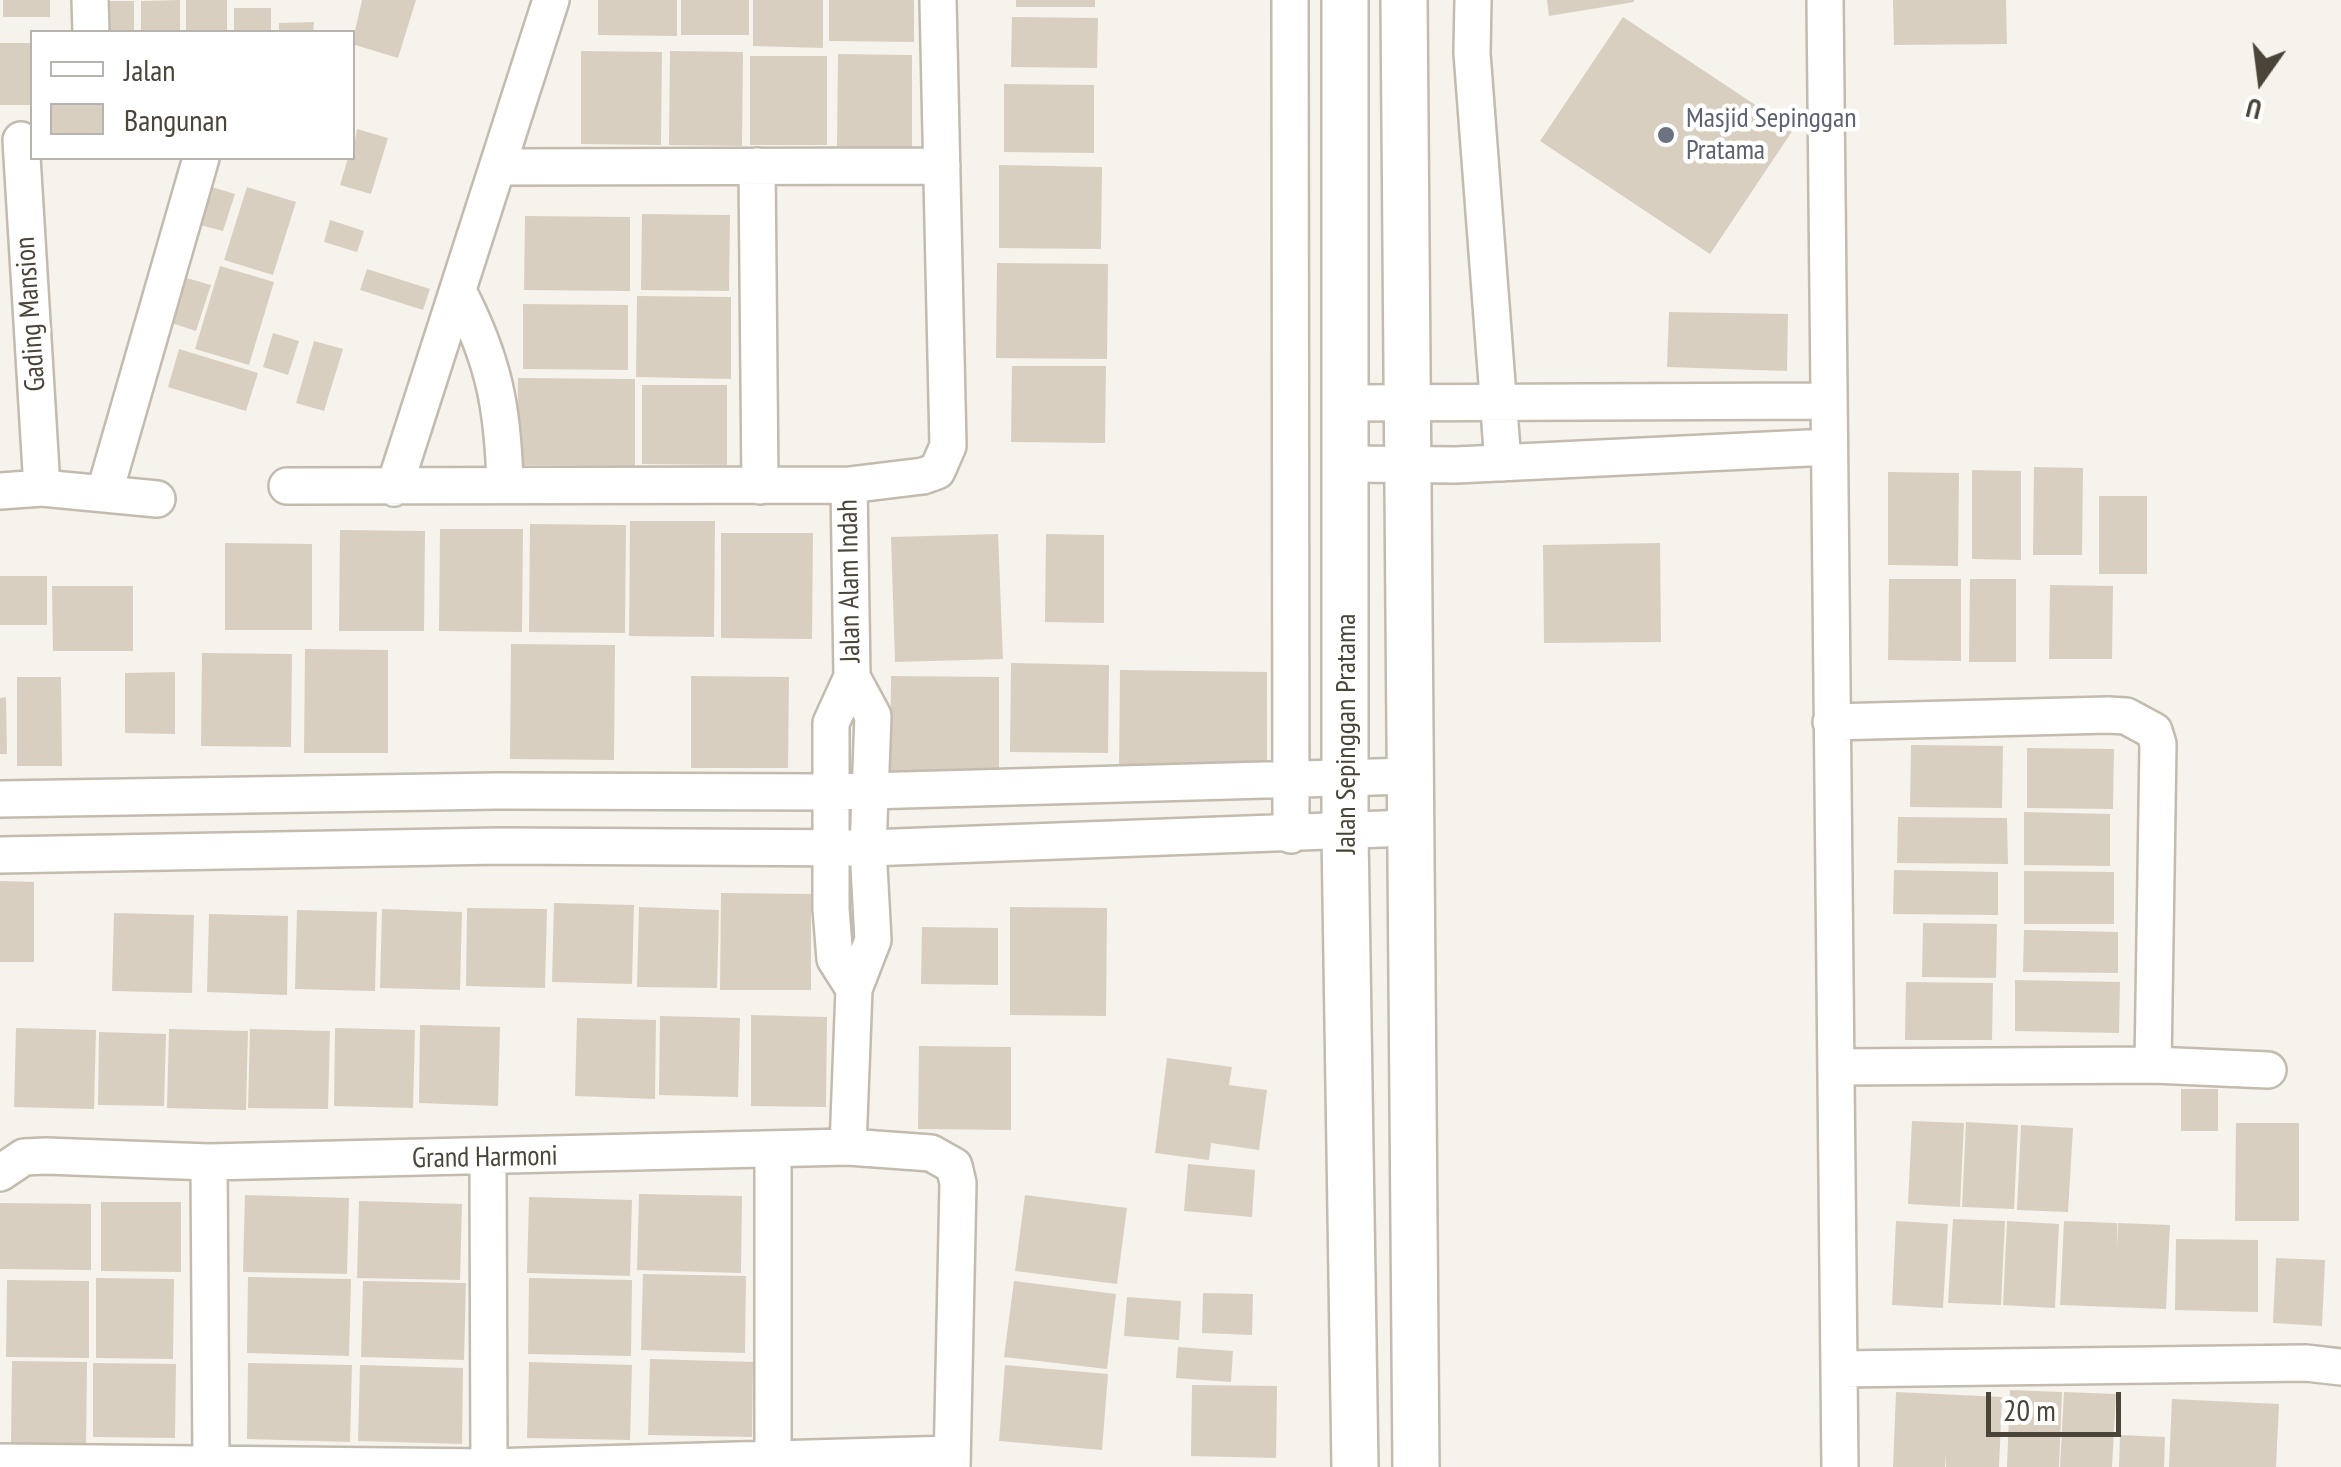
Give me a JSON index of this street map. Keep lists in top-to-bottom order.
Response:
{
  "streets": {
    "street": [
      "Gading Mansion",
      "Jalan Alam Indah",
      "Jalan Sepinggan Pratama",
      "Grand Harmoni"
    ]
  },
  "places": ["Masjid Sepinggan Pratama"],
  "legend": ["Jalan", "Bangunan"],
  "scale_bar": "20 m",
  "north": "bottom"
}
